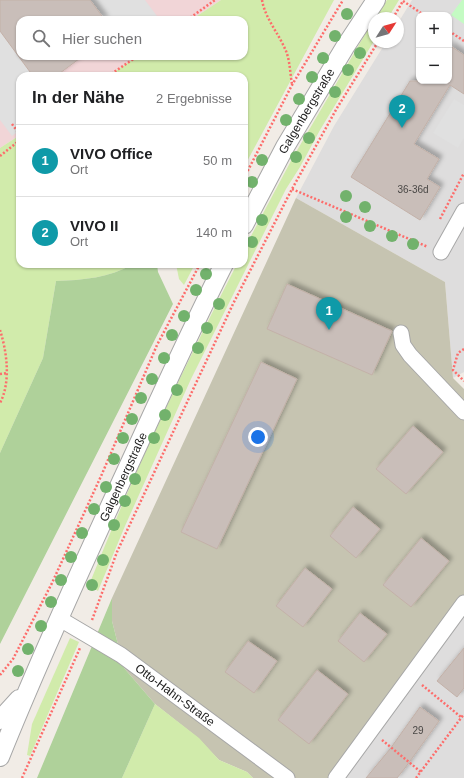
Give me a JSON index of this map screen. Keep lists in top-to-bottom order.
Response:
{
  "streets": {
    "street": ["Galgenbergstraße", "Otto-Hahn-Straße"]
  },
  "crossings": [
    ["Galgenbergstraße", "Otto-Hahn-Straße"]
  ],
  "house_numbers": ["36-36d", "29"],
  "north": "top right",
  "page": {
    "map_buttons": ["+", "−"],
    "search": "Hier suchen",
    "heading": ["In der Nähe", "2 Ergebnisse"],
    "pins": ["2", "1"],
    "list": [
      {
        "mark": "1",
        "name": "VIVO Office",
        "note": "Ort",
        "value": "50 m"
      },
      {
        "mark": "2",
        "name": "VIVO II",
        "note": "Ort",
        "value": "140 m"
      }
    ]
  }
}
